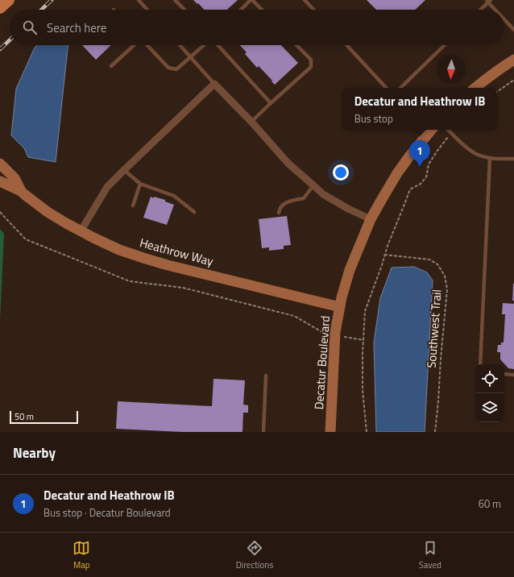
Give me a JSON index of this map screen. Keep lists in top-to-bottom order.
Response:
{
  "streets": {
    "street": ["Heathrow Way", "Decatur Boulevard"],
    "path": ["Southwest Trail"]
  },
  "crossings": [
    ["Heathrow Way", "Decatur Boulevard"]
  ],
  "scale_bar": "50 m",
  "north": "bottom",
  "page": {
    "search": "Search here",
    "popup": ["Decatur and Heathrow IB", "Bus stop"],
    "pins": "1",
    "scale": "50 m",
    "heading": "Nearby",
    "list": [
      {
        "mark": "1",
        "name": "Decatur and Heathrow IB",
        "note": "Bus stop · Decatur Boulevard",
        "value": "60 m"
      }
    ],
    "nav": ["Map", "Directions", "Saved"]
  }
}
